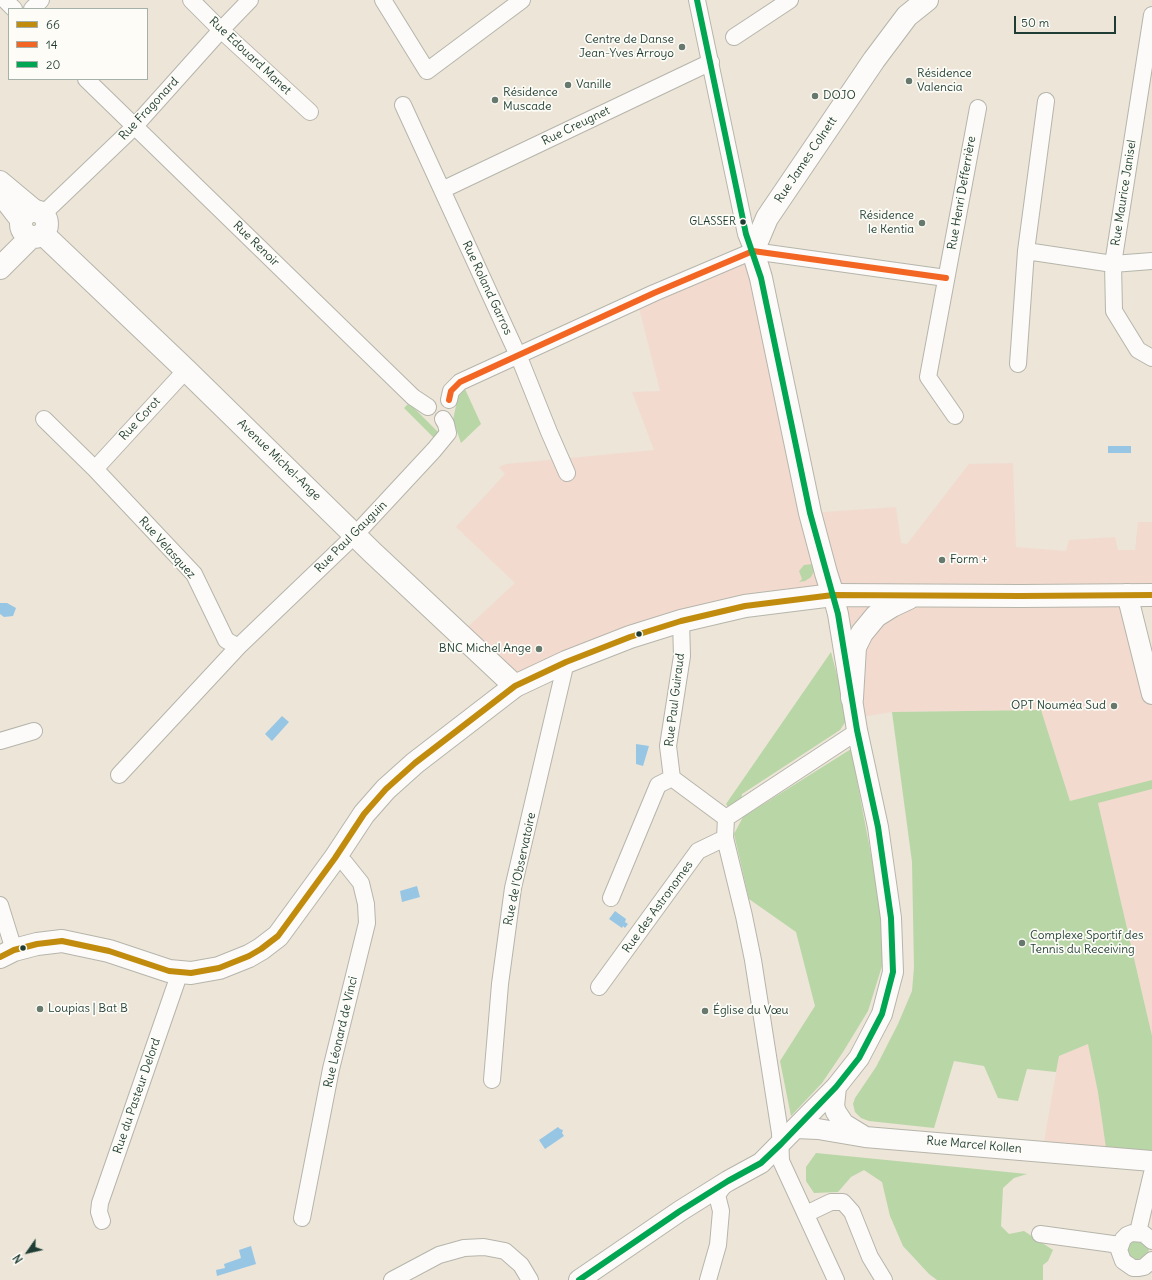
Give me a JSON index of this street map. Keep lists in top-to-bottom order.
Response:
{
  "streets": {
    "main road": ["Rue James Colnett", "Avenue Michel-Ange"],
    "street": [
      "Rue Edouard Manet",
      "Rue Fragonard",
      "Rue Creugnet",
      "Rue Henri Defferrière",
      "Rue Maurice Janisel",
      "Rue Renoir",
      "Rue Roland Garros",
      "Rue Corot",
      "Rue Paul Gauguin",
      "Rue Velasquez",
      "Rue Paul Guiraud",
      "Rue de l'Observatoire",
      "Rue des Astronomes",
      "Rue Léonard de Vinci",
      "Rue du Pasteur Delord",
      "Rue Marcel Kollen"
    ]
  },
  "crossings": [
    ["Rue Edouard Manet", "Rue Fragonard"],
    ["Rue Fragonard", "Rue Renoir"],
    ["Rue Fragonard", "Avenue Michel-Ange"],
    ["Rue Creugnet", "Rue Roland Garros"],
    ["Rue Renoir", "Rue Paul Gauguin"],
    ["Rue Corot", "Avenue Michel-Ange"],
    ["Rue Corot", "Rue Velasquez"],
    ["Avenue Michel-Ange", "Rue Paul Gauguin"],
    ["Rue Paul Gauguin", "Rue Velasquez"]
  ],
  "places": [
    "Centre de Danse Jean-Yves Arroyo",
    "Résidence Valencia",
    "Vanille",
    "DOJO",
    "Résidence Muscade",
    "GLASSER",
    "Résidence le Kentia",
    "Form +",
    "BNC Michel Ange",
    "OPT Nouméa Sud",
    "Complexe Sportif des Tennis du Receiving",
    "Loupias | Bat B",
    "Église du Vœu"
  ],
  "lines": ["transit line 20", "transit line 14", "transit line 66"],
  "legend": ["66", "14", "20"],
  "scale_bar": "50 m",
  "north": "bottom left"
}
